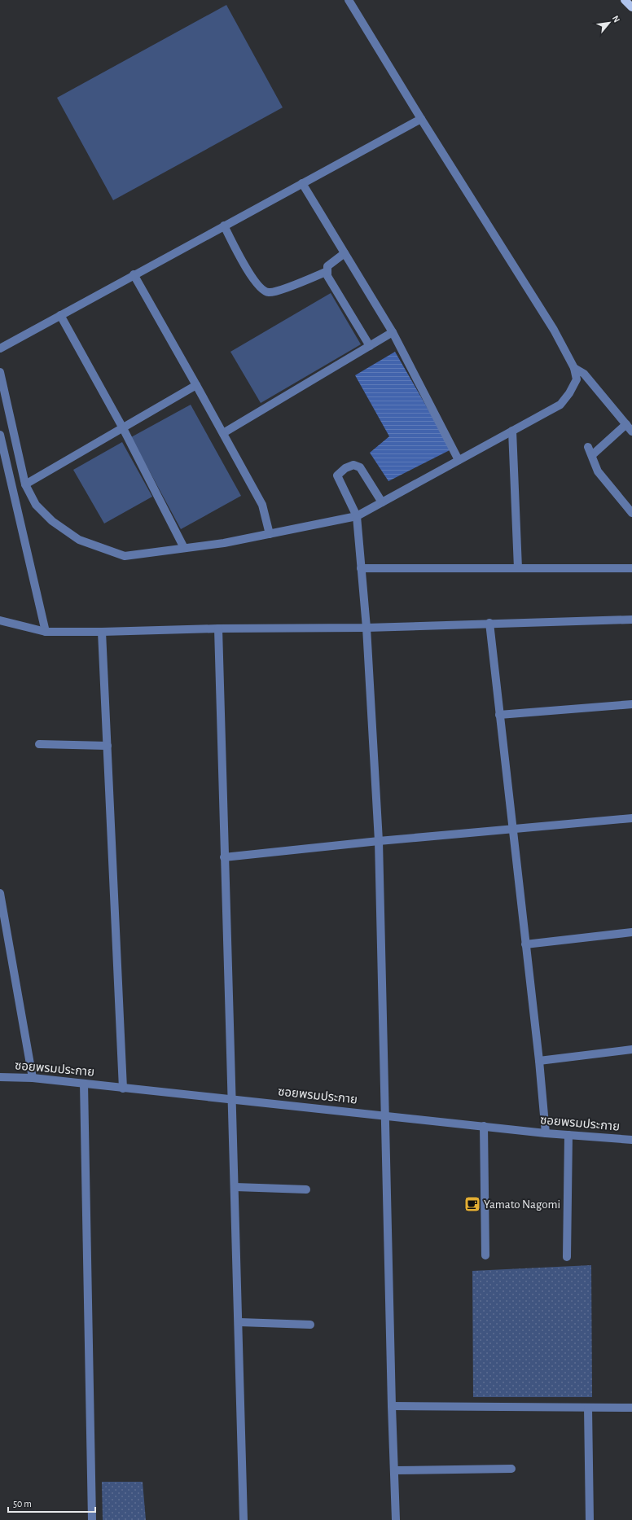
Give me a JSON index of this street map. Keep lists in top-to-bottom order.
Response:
{
  "streets": {
    "street": ["ซอยพรมประกาย"]
  },
  "places": {
    "cafe": ["Yamato Nagomi"]
  },
  "scale_bar": "50 m",
  "north": "top right"
}
